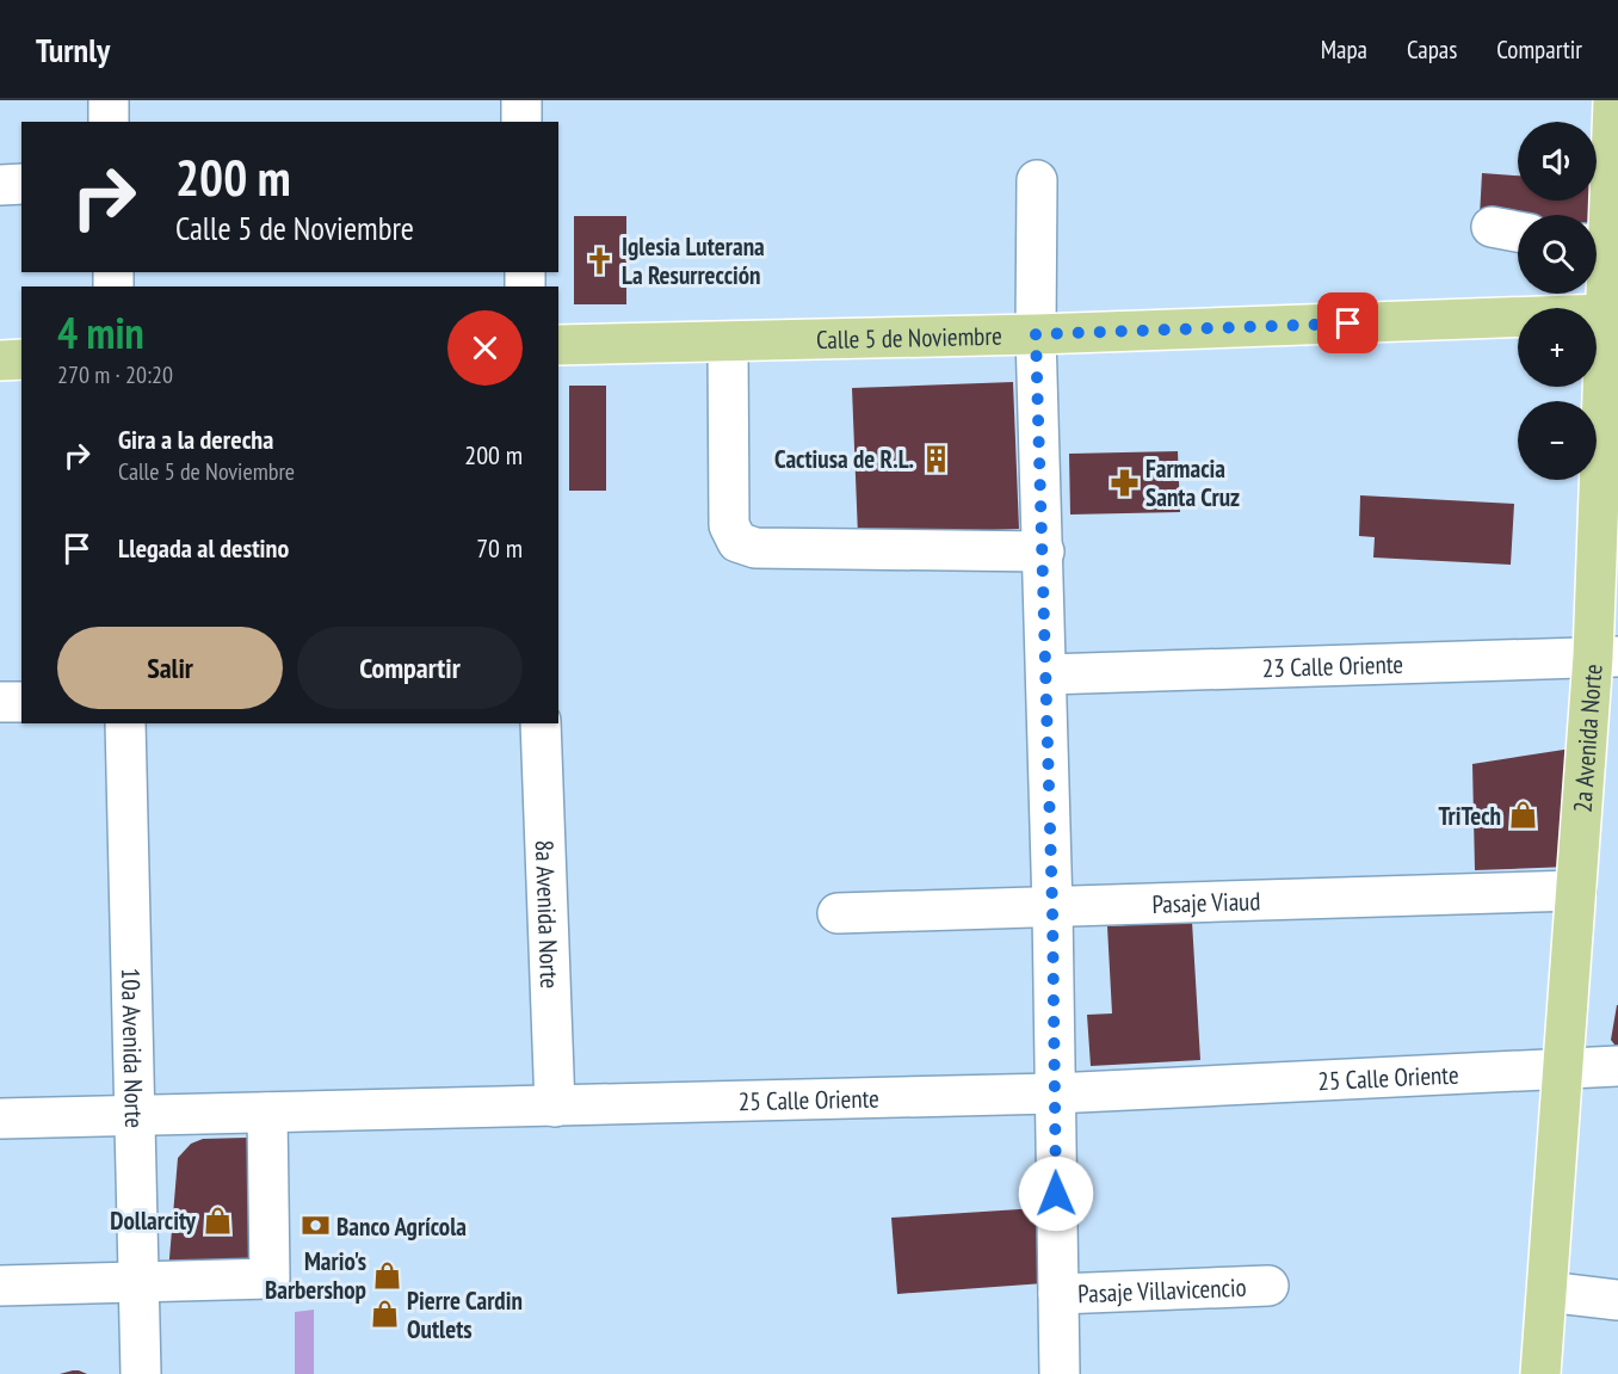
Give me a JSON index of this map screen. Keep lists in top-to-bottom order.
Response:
{
  "streets": {
    "main road": ["Calle 5 de Noviembre", "2a Avenida Norte"],
    "street": [
      "23 Calle Oriente",
      "Pasaje Viaud",
      "8a Avenida Norte",
      "10a Avenida Norte",
      "25 Calle Oriente",
      "Pasaje Villavicencio"
    ]
  },
  "crossings": [
    ["Calle 5 de Noviembre", "2a Avenida Norte"],
    ["23 Calle Oriente", "2a Avenida Norte"],
    ["2a Avenida Norte", "Pasaje Viaud"],
    ["2a Avenida Norte", "25 Calle Oriente"],
    ["8a Avenida Norte", "25 Calle Oriente"],
    ["10a Avenida Norte", "25 Calle Oriente"]
  ],
  "places": {
    "church": ["Iglesia Luterana La Resurrección"],
    "building": ["Cactiusa de R.L."],
    "pharmacy": ["Farmacia Santa Cruz"],
    "shop": [
      "TriTech",
      "Dollarcity",
      "Mario's Barbershop",
      "Pierre Cardin Outlets"
    ],
    "bank": ["Banco Agrícola"]
  },
  "page": {
    "header": "Turnly",
    "nav": ["Mapa", "Capas", "Compartir"],
    "map_buttons": ["+", "−"],
    "turn": ["200 m", "Calle 5 de Noviembre"],
    "heading": ["4 min", "270 m · 20:20"],
    "list": [
      {
        "name": "Gira a la derecha",
        "note": "Calle 5 de Noviembre",
        "value": "200 m"
      },
      {
        "name": "Llegada al destino",
        "value": "70 m"
      }
    ],
    "buttons": ["Salir", "Compartir"]
  }
}
